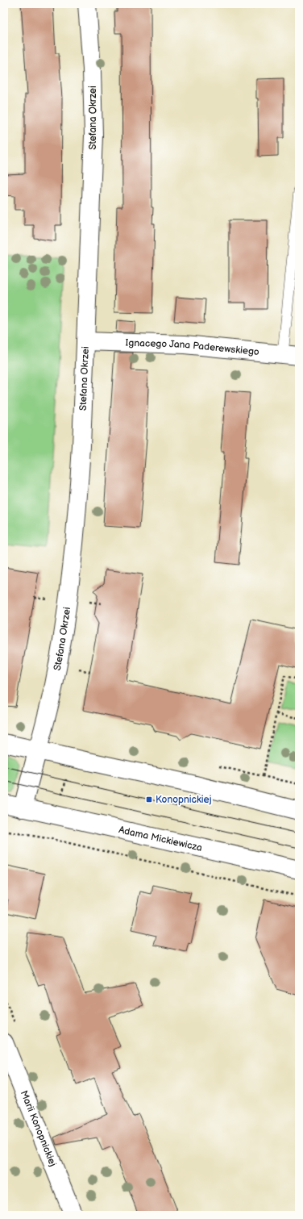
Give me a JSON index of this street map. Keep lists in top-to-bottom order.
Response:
{
  "streets": {
    "street": [
      "Stefana Okrzei",
      "Ignacego Jana Paderewskiego",
      "Adama Mickiewicza",
      "Marii Konopnickiej"
    ]
  },
  "crossings": [
    ["Stefana Okrzei", "Ignacego Jana Paderewskiego"]
  ],
  "places": {
    "transit": ["Konopnickiej"]
  }
}
